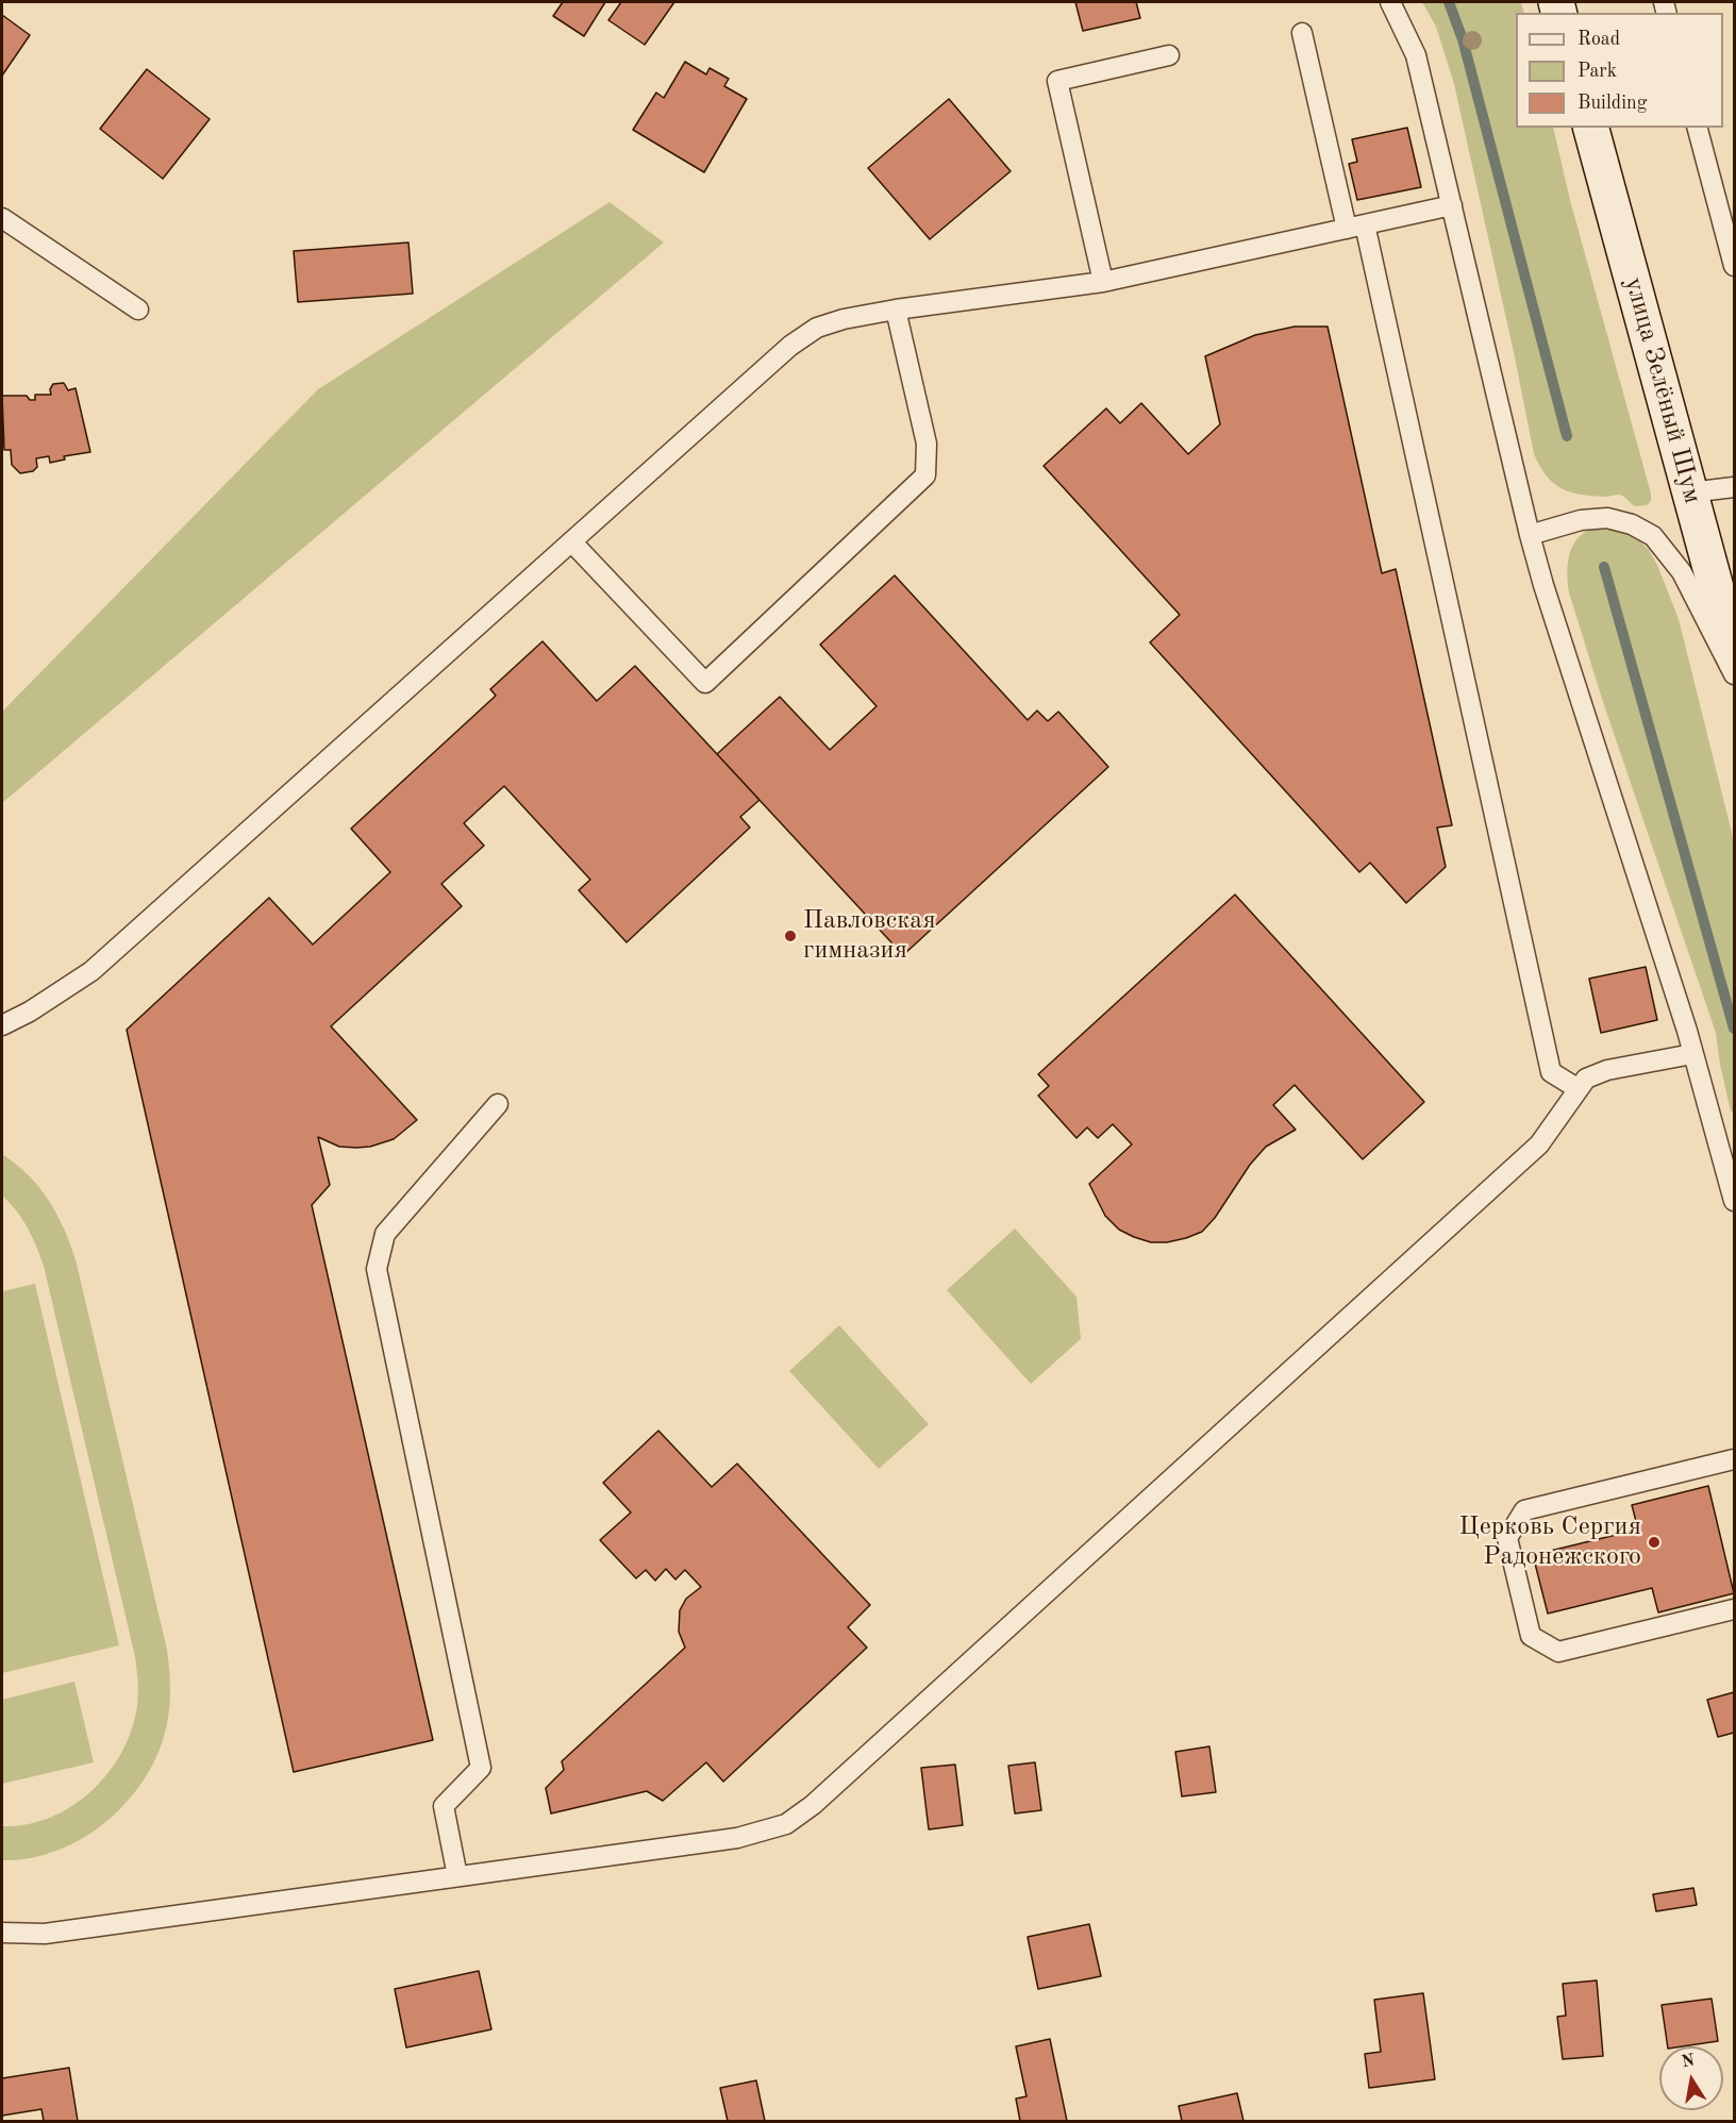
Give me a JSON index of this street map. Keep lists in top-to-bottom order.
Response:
{
  "streets": {
    "main road": ["улица Зелёный Шум"]
  },
  "places": ["Павловская гимназия", "Церковь Сергия Радонежского"],
  "legend": ["Road", "Park", "Building"],
  "north": "top"
}
